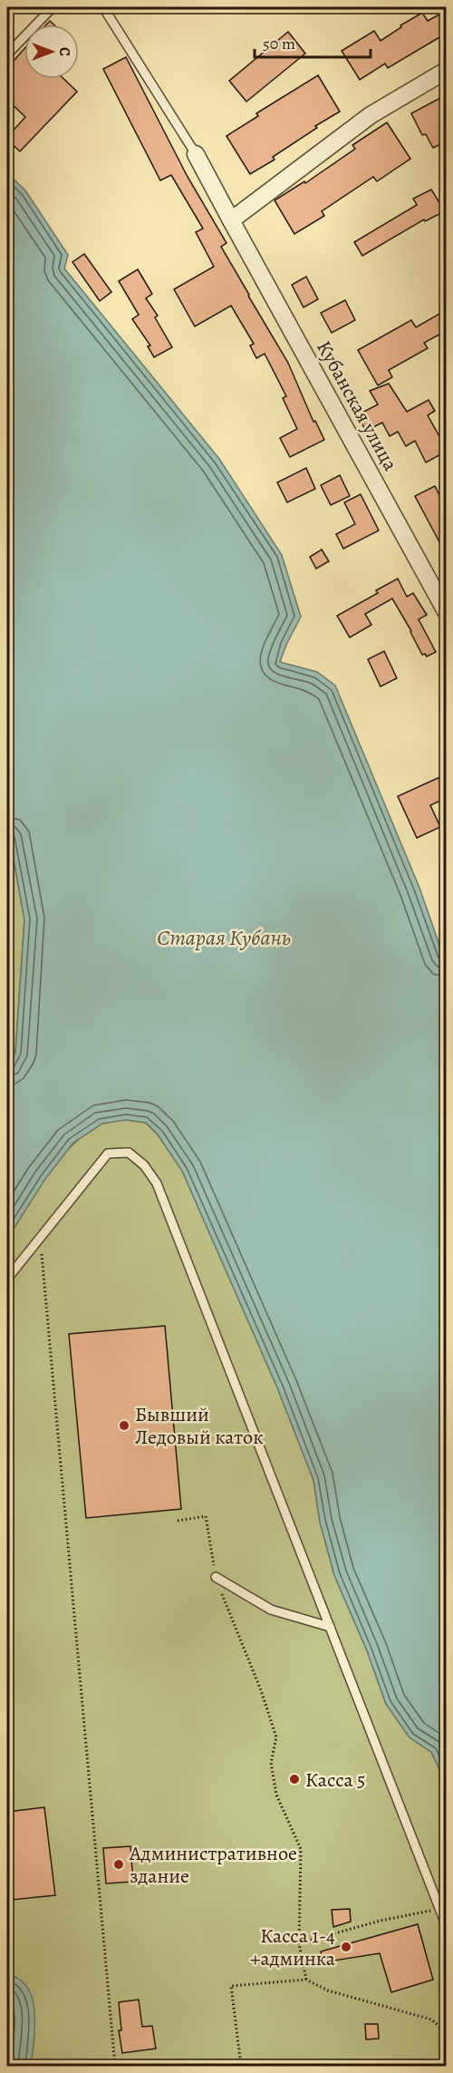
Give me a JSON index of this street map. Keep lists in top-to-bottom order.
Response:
{
  "streets": {
    "street": ["Кубанская улица"]
  },
  "water": ["Старая Кубань"],
  "places": [
    "Бывший Ледовый каток",
    "Касса 5",
    "Административное здание",
    "Касса 1-4 +админка"
  ],
  "scale_bar": "50 m",
  "north": "right"
}
